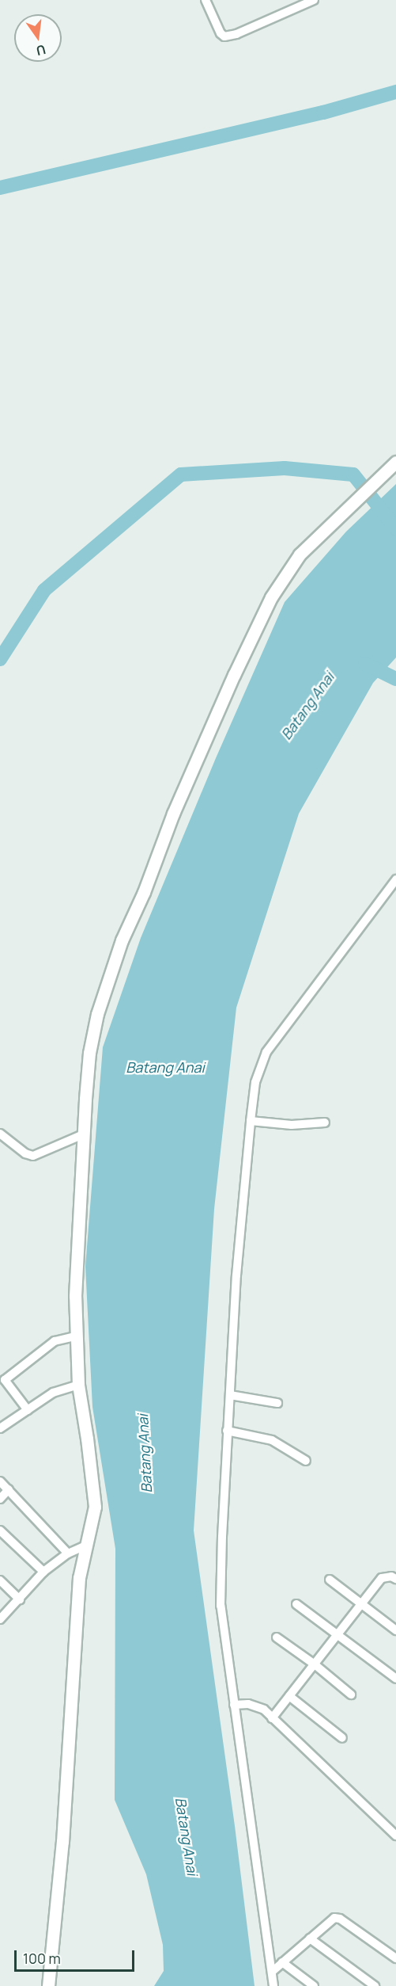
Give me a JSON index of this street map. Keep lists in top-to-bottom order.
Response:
{
  "water": ["Batang Anai"],
  "scale_bar": "100 m",
  "north": "bottom"
}
